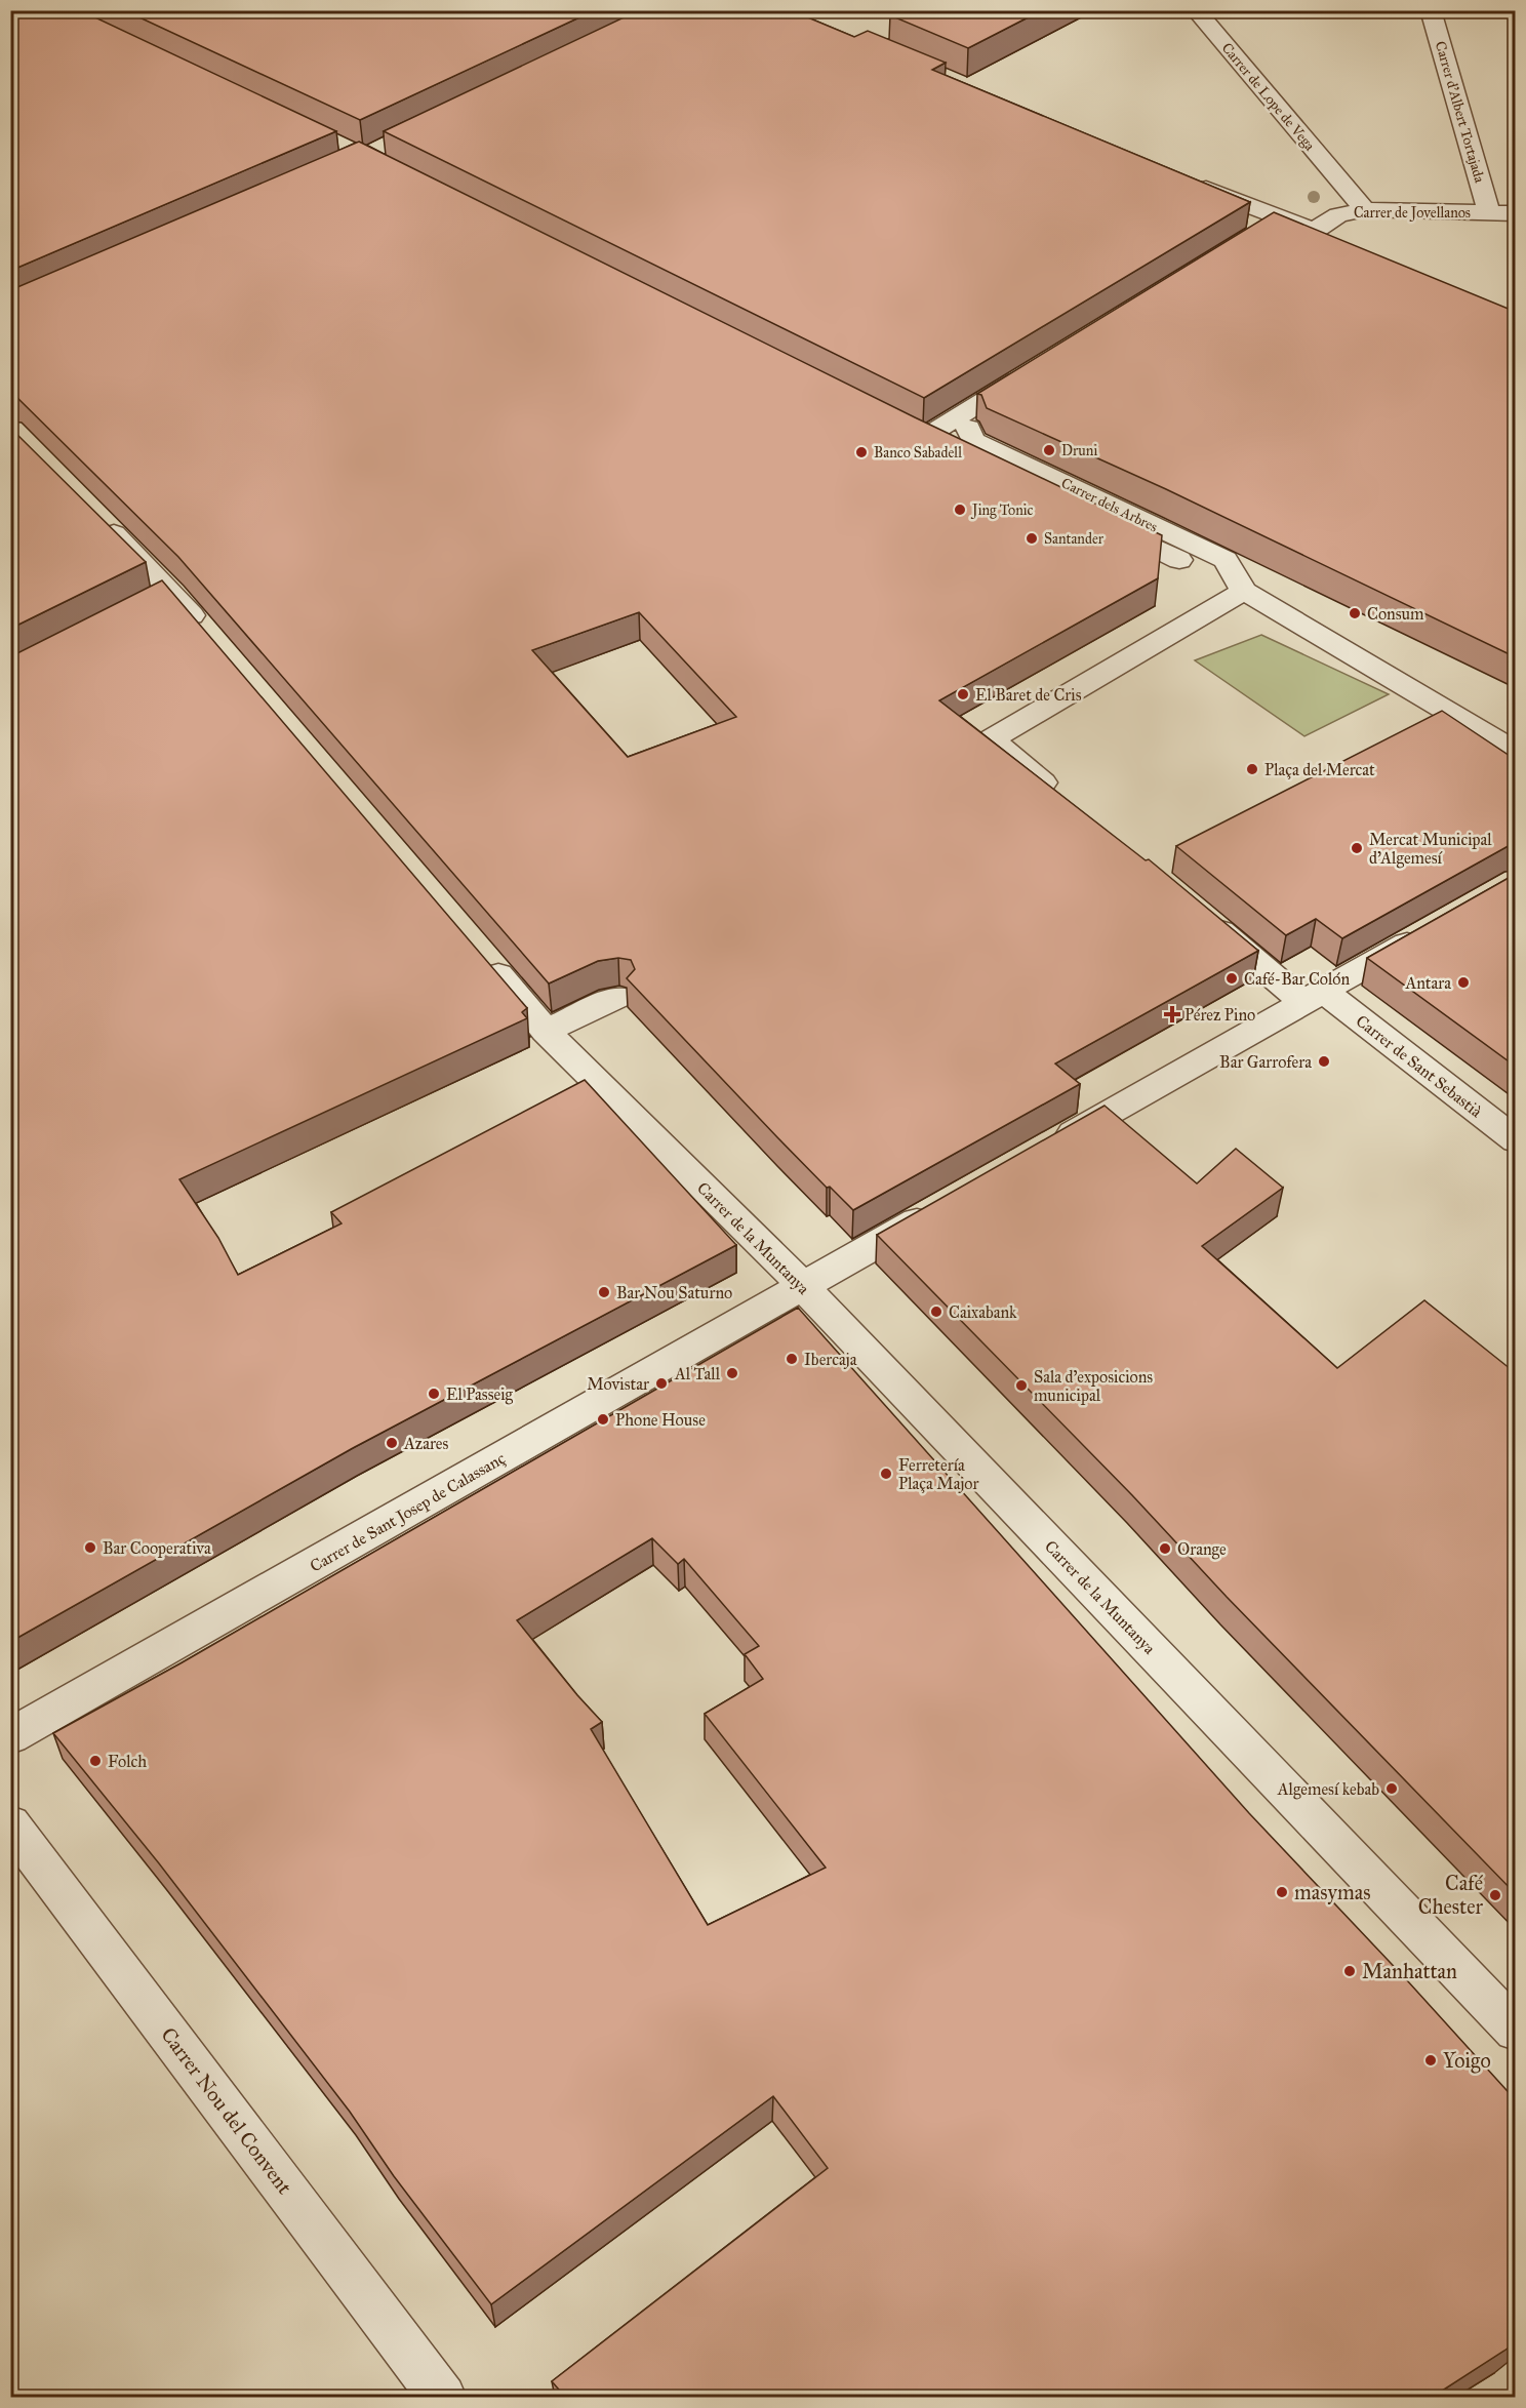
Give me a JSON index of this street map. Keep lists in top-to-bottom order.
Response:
{
  "streets": {
    "street": [
      "Carrer de Lope de Vega",
      "Carrer d'Albert Tortajada",
      "Carrer de Jovellanos",
      "Carrer dels Arbres",
      "Carrer de Sant Sebastià",
      "Carrer de la Muntanya",
      "Carrer de Sant Josep de Calassanç",
      "Carrer Nou del Convent"
    ]
  },
  "crossings": [
    ["Carrer de Lope de Vega", "Carrer de Jovellanos"],
    ["Carrer d'Albert Tortajada", "Carrer de Jovellanos"],
    ["Carrer de la Muntanya", "Carrer de Sant Josep de Calassanç"]
  ],
  "places": {
    "other": [
      "Druni",
      "Banco Sabadell",
      "Jing Tonic",
      "Santander",
      "Consum",
      "El Baret de Cris",
      "Plaça del Mercat",
      "Mercat Municipal d'Algemesí",
      "Café-Bar Colón",
      "Antara",
      "Bar Garrofera",
      "Bar Nou Saturno",
      "Caixabank",
      "Ibercaja",
      "Al Tall",
      "Movistar",
      "Sala d'exposicions municipal",
      "El Passeig",
      "Phone House",
      "Azares",
      "Ferretería Plaça Major",
      "Bar Cooperativa",
      "Orange",
      "Folch",
      "Algemesí kebab",
      "masymas",
      "Café Chester",
      "Manhattan",
      "Yoigo"
    ],
    "health": ["Pérez Pino"]
  }
}
